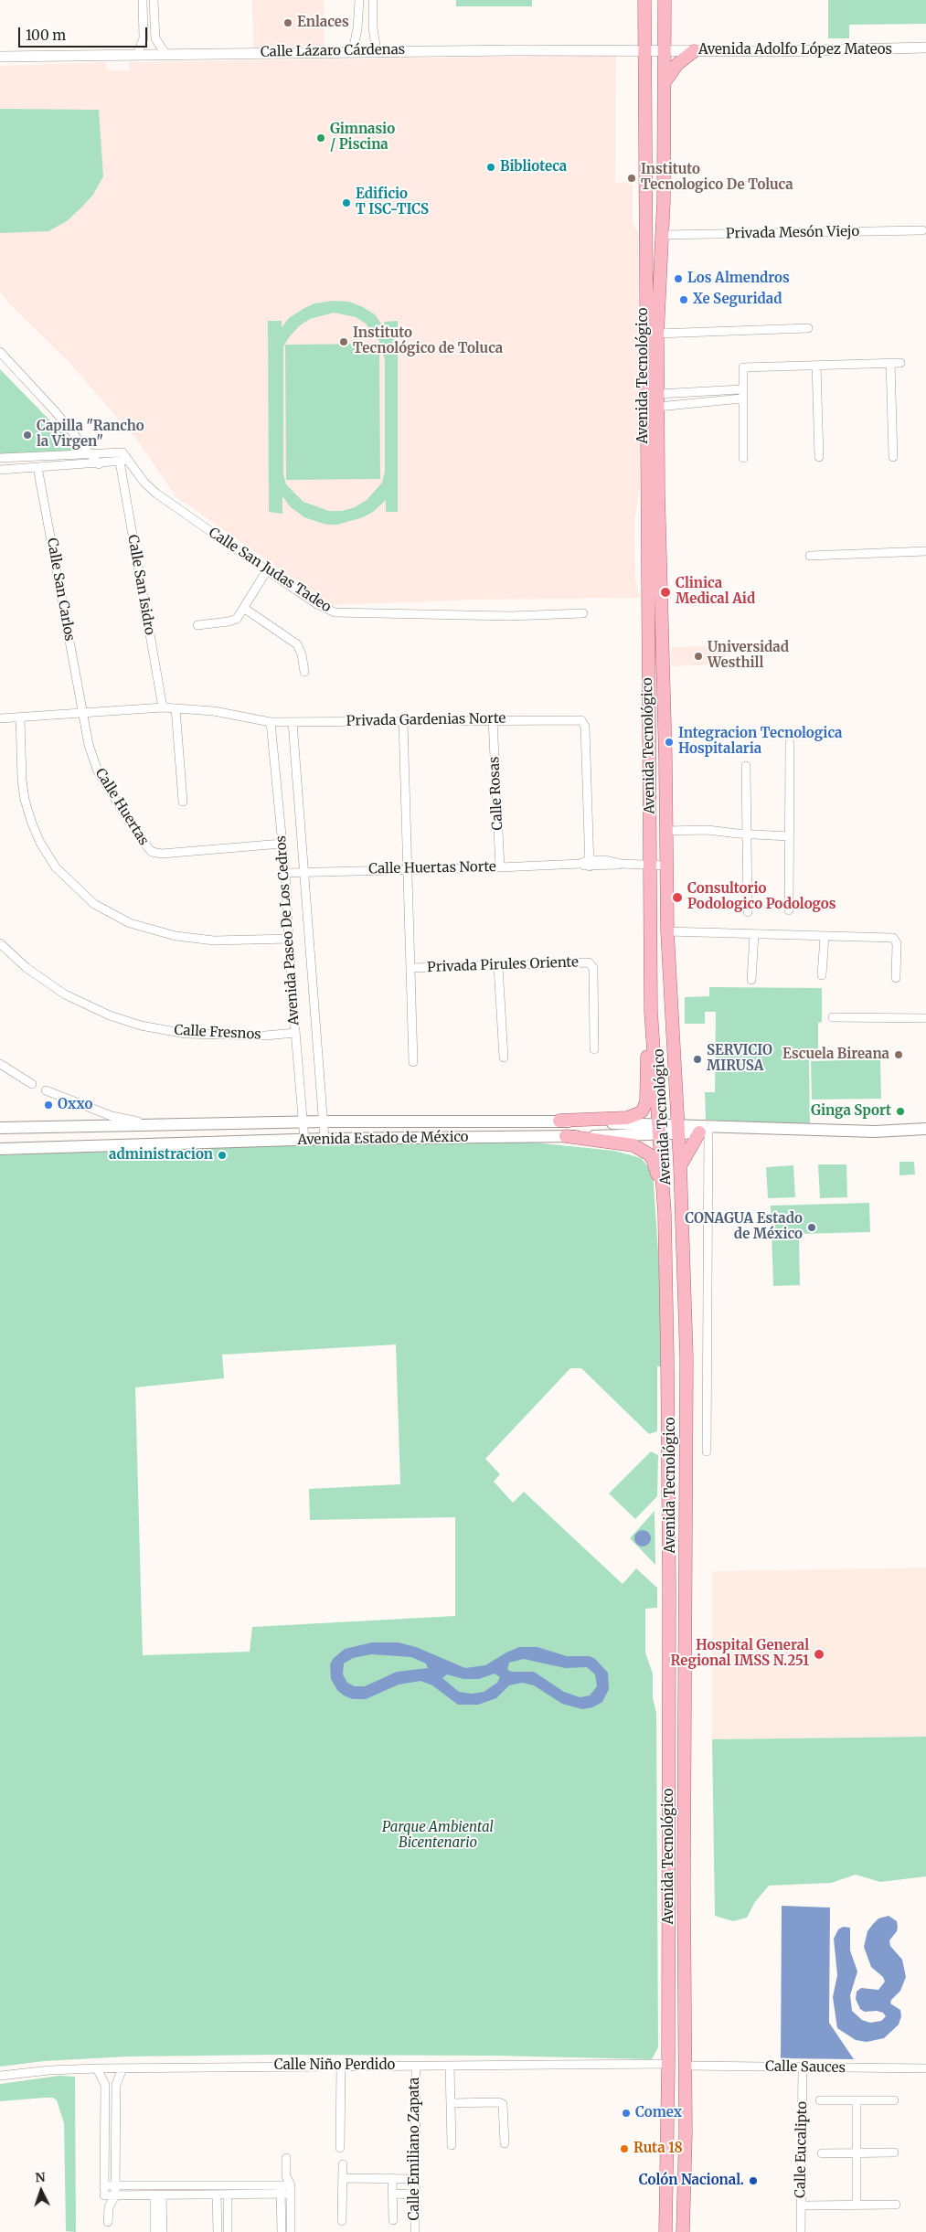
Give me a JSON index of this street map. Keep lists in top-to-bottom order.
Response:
{
  "streets": {
    "main road": ["Avenida Tecnológico", "Avenida Estado de México"],
    "street": [
      "Avenida Adolfo López Mateos",
      "Calle Lázaro Cárdenas",
      "Privada Mesón Viejo",
      "Calle San Judas Tadeo",
      "Calle San Isidro",
      "Calle San Carlos",
      "Privada Gardenias Norte",
      "Calle Rosas",
      "Calle Huertas",
      "Calle Huertas Norte",
      "Avenida Paseo De Los Cedros",
      "Privada Pirules Oriente",
      "Calle Fresnos",
      "Calle Niño Perdido",
      "Calle Sauces",
      "Calle Emiliano Zapata",
      "Calle Eucalipto"
    ]
  },
  "crossings": [
    ["Avenida Adolfo López Mateos", "Calle Lázaro Cárdenas"],
    ["Avenida Adolfo López Mateos", "Avenida Tecnológico"],
    ["Calle Lázaro Cárdenas", "Avenida Tecnológico"],
    ["Privada Mesón Viejo", "Avenida Tecnológico"],
    ["Avenida Tecnológico", "Calle Huertas Norte"],
    ["Avenida Tecnológico", "Avenida Estado de México"],
    ["Avenida Tecnológico", "Calle Niño Perdido"],
    ["Avenida Tecnológico", "Calle Sauces"],
    ["Calle San Isidro", "Privada Gardenias Norte"],
    ["Calle San Carlos", "Privada Gardenias Norte"],
    ["Calle San Carlos", "Calle Huertas"],
    ["Privada Gardenias Norte", "Calle Rosas"],
    ["Privada Gardenias Norte", "Calle Huertas"],
    ["Privada Gardenias Norte", "Calle Huertas Norte"],
    ["Privada Gardenias Norte", "Avenida Paseo De Los Cedros"],
    ["Calle Rosas", "Calle Huertas Norte"],
    ["Calle Huertas", "Avenida Paseo De Los Cedros"],
    ["Calle Huertas Norte", "Avenida Paseo De Los Cedros"],
    ["Avenida Paseo De Los Cedros", "Calle Fresnos"],
    ["Avenida Paseo De Los Cedros", "Avenida Estado de México"],
    ["Calle Niño Perdido", "Calle Emiliano Zapata"],
    ["Calle Sauces", "Calle Eucalipto"]
  ],
  "parks": ["Parque Ambiental Bicentenario"],
  "places": [
    "Enlaces",
    "Gimnasio / Piscina",
    "Biblioteca",
    "Instituto Tecnologico De Toluca",
    "Edificio T ISC-TICS",
    "Los Almendros",
    "Xe Seguridad",
    "Instituto Tecnológico de Toluca",
    "Capilla \"Rancho la Virgen\"",
    "Clinica Medical Aid",
    "Universidad Westhill",
    "Integracion Tecnologica Hospitalaria",
    "Consultorio Podologico Podologos",
    "Escuela Bireana",
    "SERVICIO MIRUSA",
    "Oxxo",
    "Ginga Sport",
    "administracion",
    "CONAGUA Estado de México",
    "Hospital General Regional IMSS N.251",
    "Comex",
    "Ruta 18",
    "Colón Nacional."
  ],
  "scale_bar": "100 m",
  "north": "top"
}
